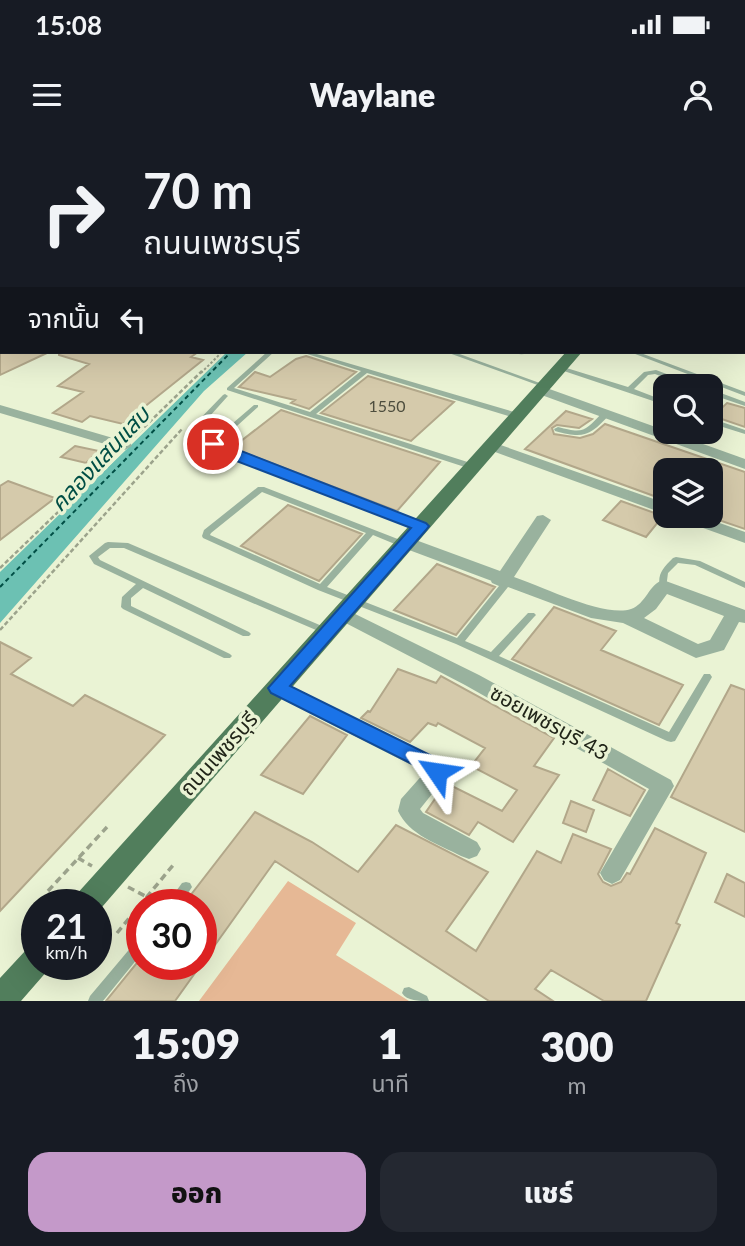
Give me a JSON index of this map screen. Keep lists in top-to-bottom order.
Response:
{
  "streets": {
    "main road": ["ถนนเพชรบุรี"],
    "street": ["ซอยเพชรบุรี 43"]
  },
  "crossings": [
    ["ซอยเพชรบุรี 43", "ถนนเพชรบุรี"]
  ],
  "water": ["คลองแสนแสบ"],
  "house_numbers": ["1550"],
  "page": {
    "status": "15:08",
    "header": "Waylane",
    "turn": ["70 m", "ถนนเพชรบุรี"],
    "then": "จากนั้น",
    "speed": "21 km/h",
    "limit": "30",
    "eta": [
      "15:09",
      "ถึง",
      "1",
      "นาที",
      "300",
      "m"
    ],
    "buttons": ["ออก", "แชร์"]
  }
}
